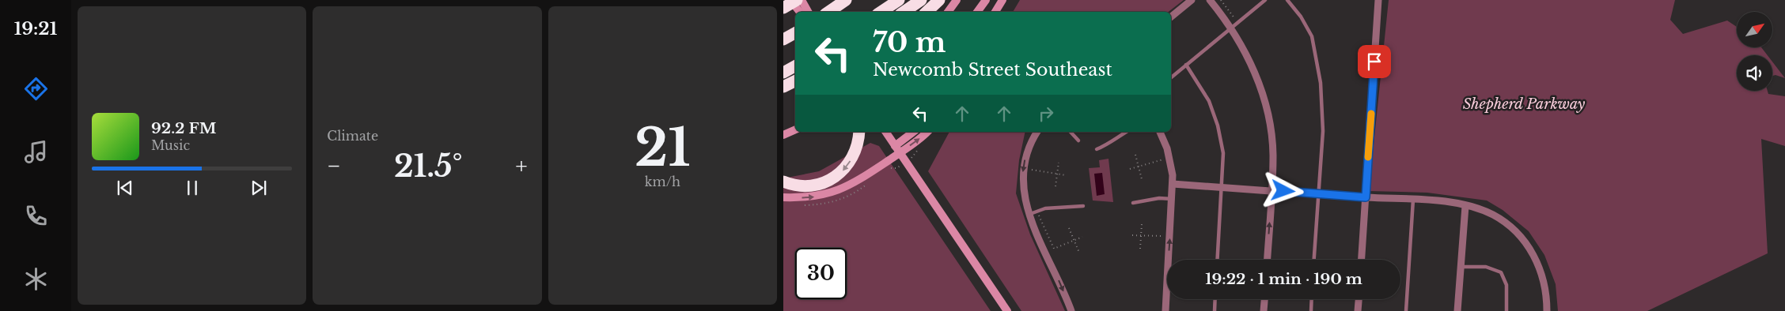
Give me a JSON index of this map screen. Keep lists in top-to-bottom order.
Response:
{
  "parks": ["Shepherd Parkway"],
  "north": "top right",
  "page": {
    "tabs": "19:21",
    "tile": [
      "Climate",
      ["21", "km/h"]
    ],
    "turn": ["70 m", "Newcomb Street Southeast"],
    "song": ["92.2 FM", "Music"],
    "heat": ["−", "21.5°", "+"],
    "limit": "30",
    "trip": "19:22 · 1 min · 190 m"
  }
}
